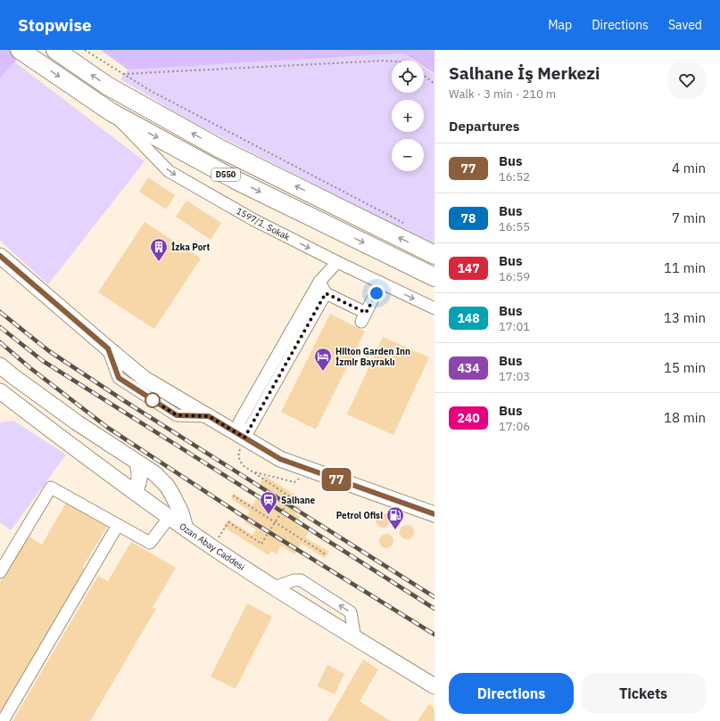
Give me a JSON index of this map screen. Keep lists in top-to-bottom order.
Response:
{
  "streets": {
    "highway": ["D550"],
    "main road": ["Ozan Abay Caddesi"],
    "street": ["1597/1. Sokak"]
  },
  "crossings": [
    ["D550", "1597/1. Sokak"]
  ],
  "one_way": ["1597/1. Sokak"],
  "places": {
    "building": ["İzka Port"],
    "hotel": ["Hilton Garden Inn İzmir Bayraklı"],
    "station": ["Salhane"],
    "fuel station": ["Petrol Ofisi"]
  },
  "lines": ["bus line 77"],
  "page": {
    "header": "Stopwise",
    "nav": ["Map", "Directions", "Saved"],
    "on_map": "77",
    "heading": [
      ["Salhane İş Merkezi", "Walk · 3 min · 210 m"],
      "Departures"
    ],
    "map_buttons": ["+", "−"],
    "list": [
      {
        "mark": "77",
        "name": "Bus",
        "note": "16:52",
        "value": "4 min"
      },
      {
        "mark": "78",
        "name": "Bus",
        "note": "16:55",
        "value": "7 min"
      },
      {
        "mark": "147",
        "name": "Bus",
        "note": "16:59",
        "value": "11 min"
      },
      {
        "mark": "148",
        "name": "Bus",
        "note": "17:01",
        "value": "13 min"
      },
      {
        "mark": "434",
        "name": "Bus",
        "note": "17:03",
        "value": "15 min"
      },
      {
        "mark": "240",
        "name": "Bus",
        "note": "17:06",
        "value": "18 min"
      }
    ],
    "buttons": ["Directions", "Tickets"]
  }
}
